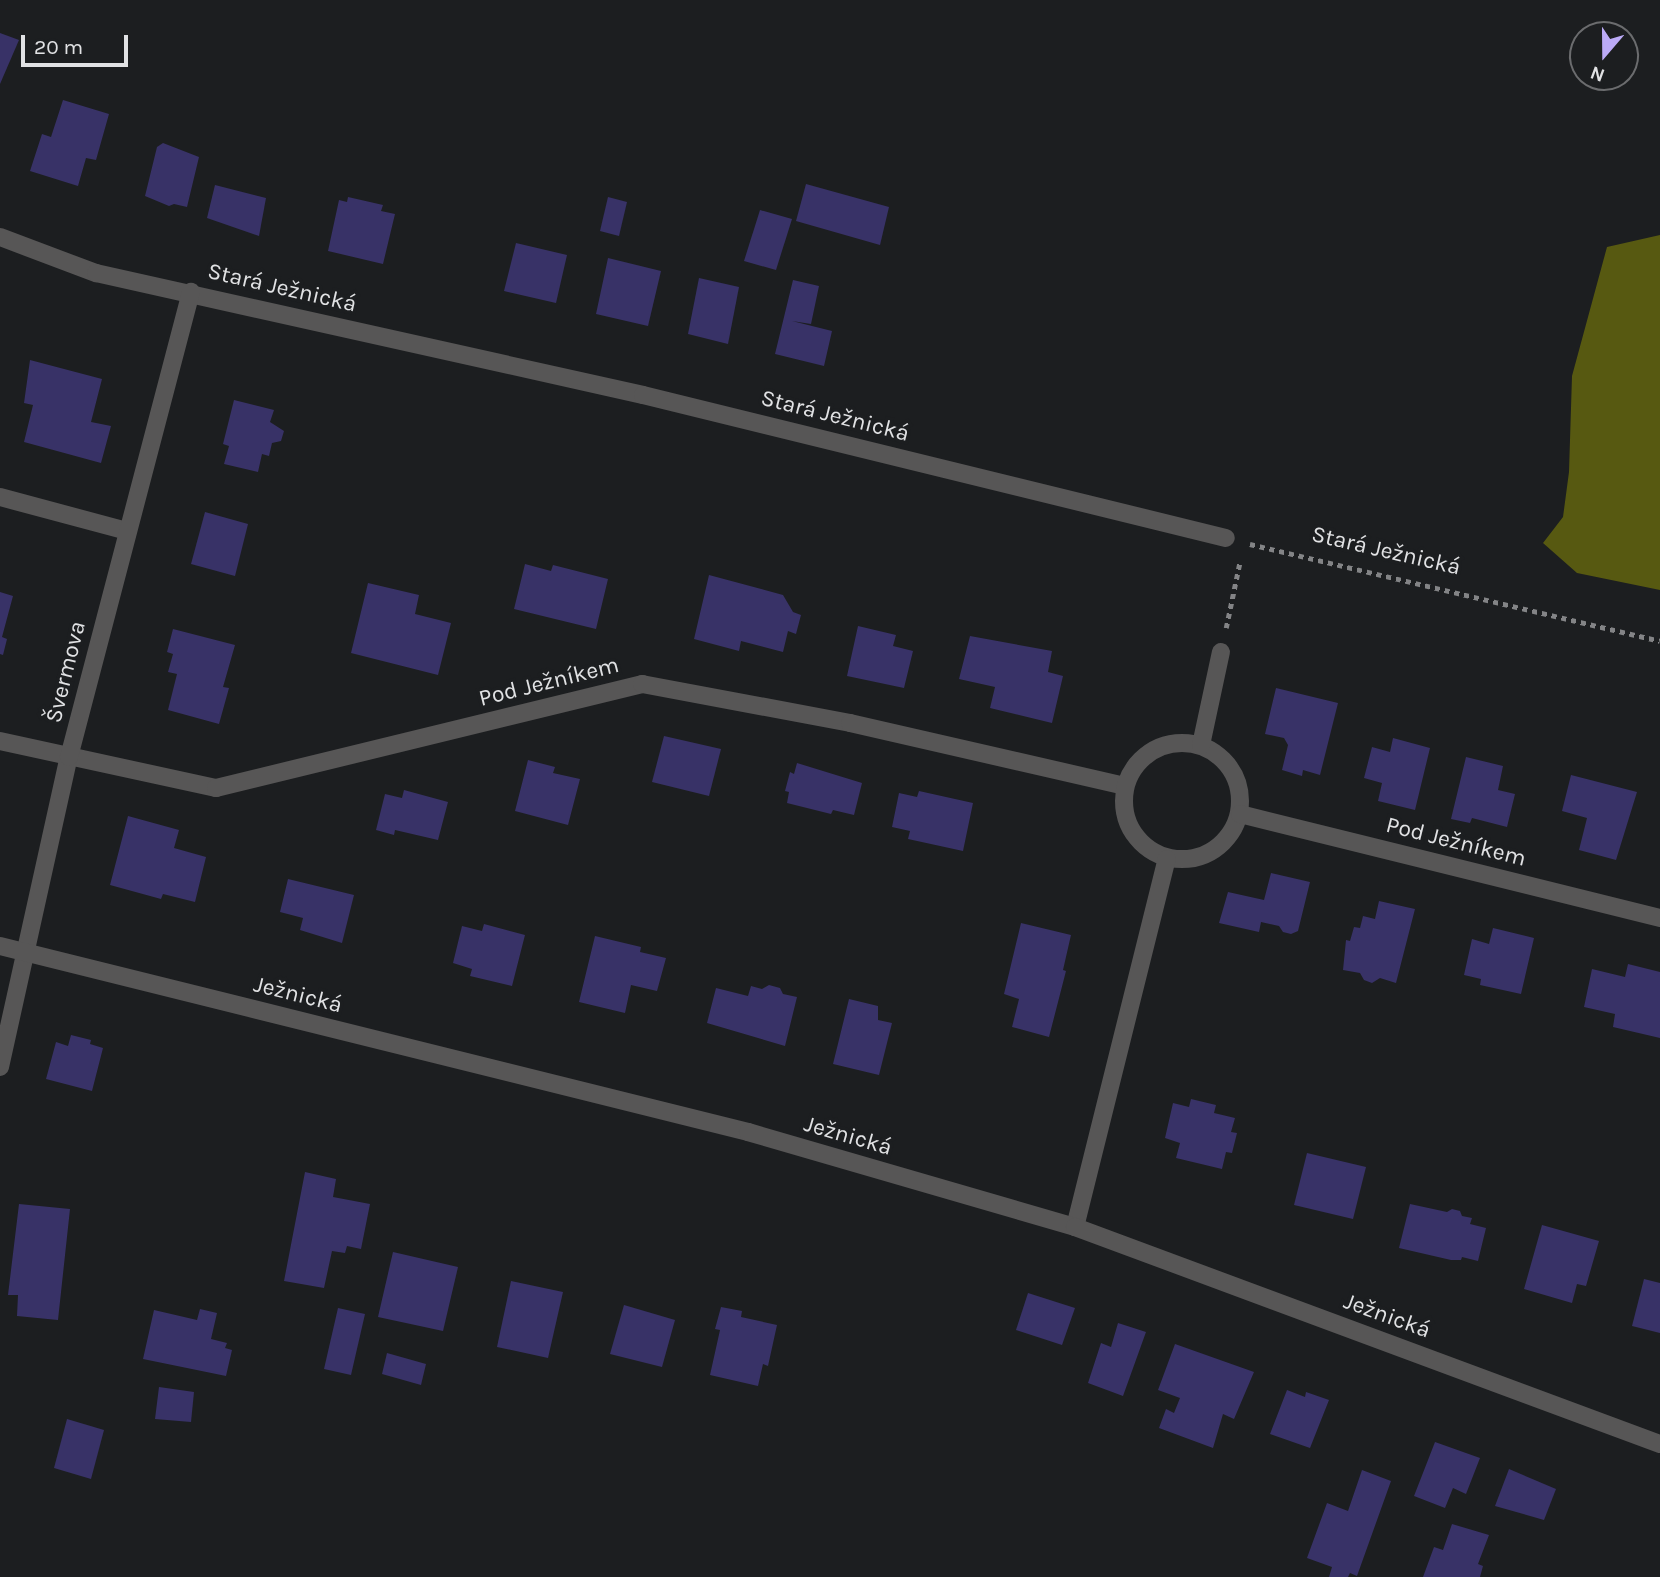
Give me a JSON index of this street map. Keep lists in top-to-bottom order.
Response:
{
  "streets": {
    "street": [
      "Stará Ježnická",
      "Švermova",
      "Pod Ježníkem",
      "Ježnická"
    ]
  },
  "crossings": [
    ["Stará Ježnická", "Švermova"],
    ["Švermova", "Pod Ježníkem"],
    ["Švermova", "Ježnická"]
  ],
  "scale_bar": "20 m",
  "north": "bottom"
}
